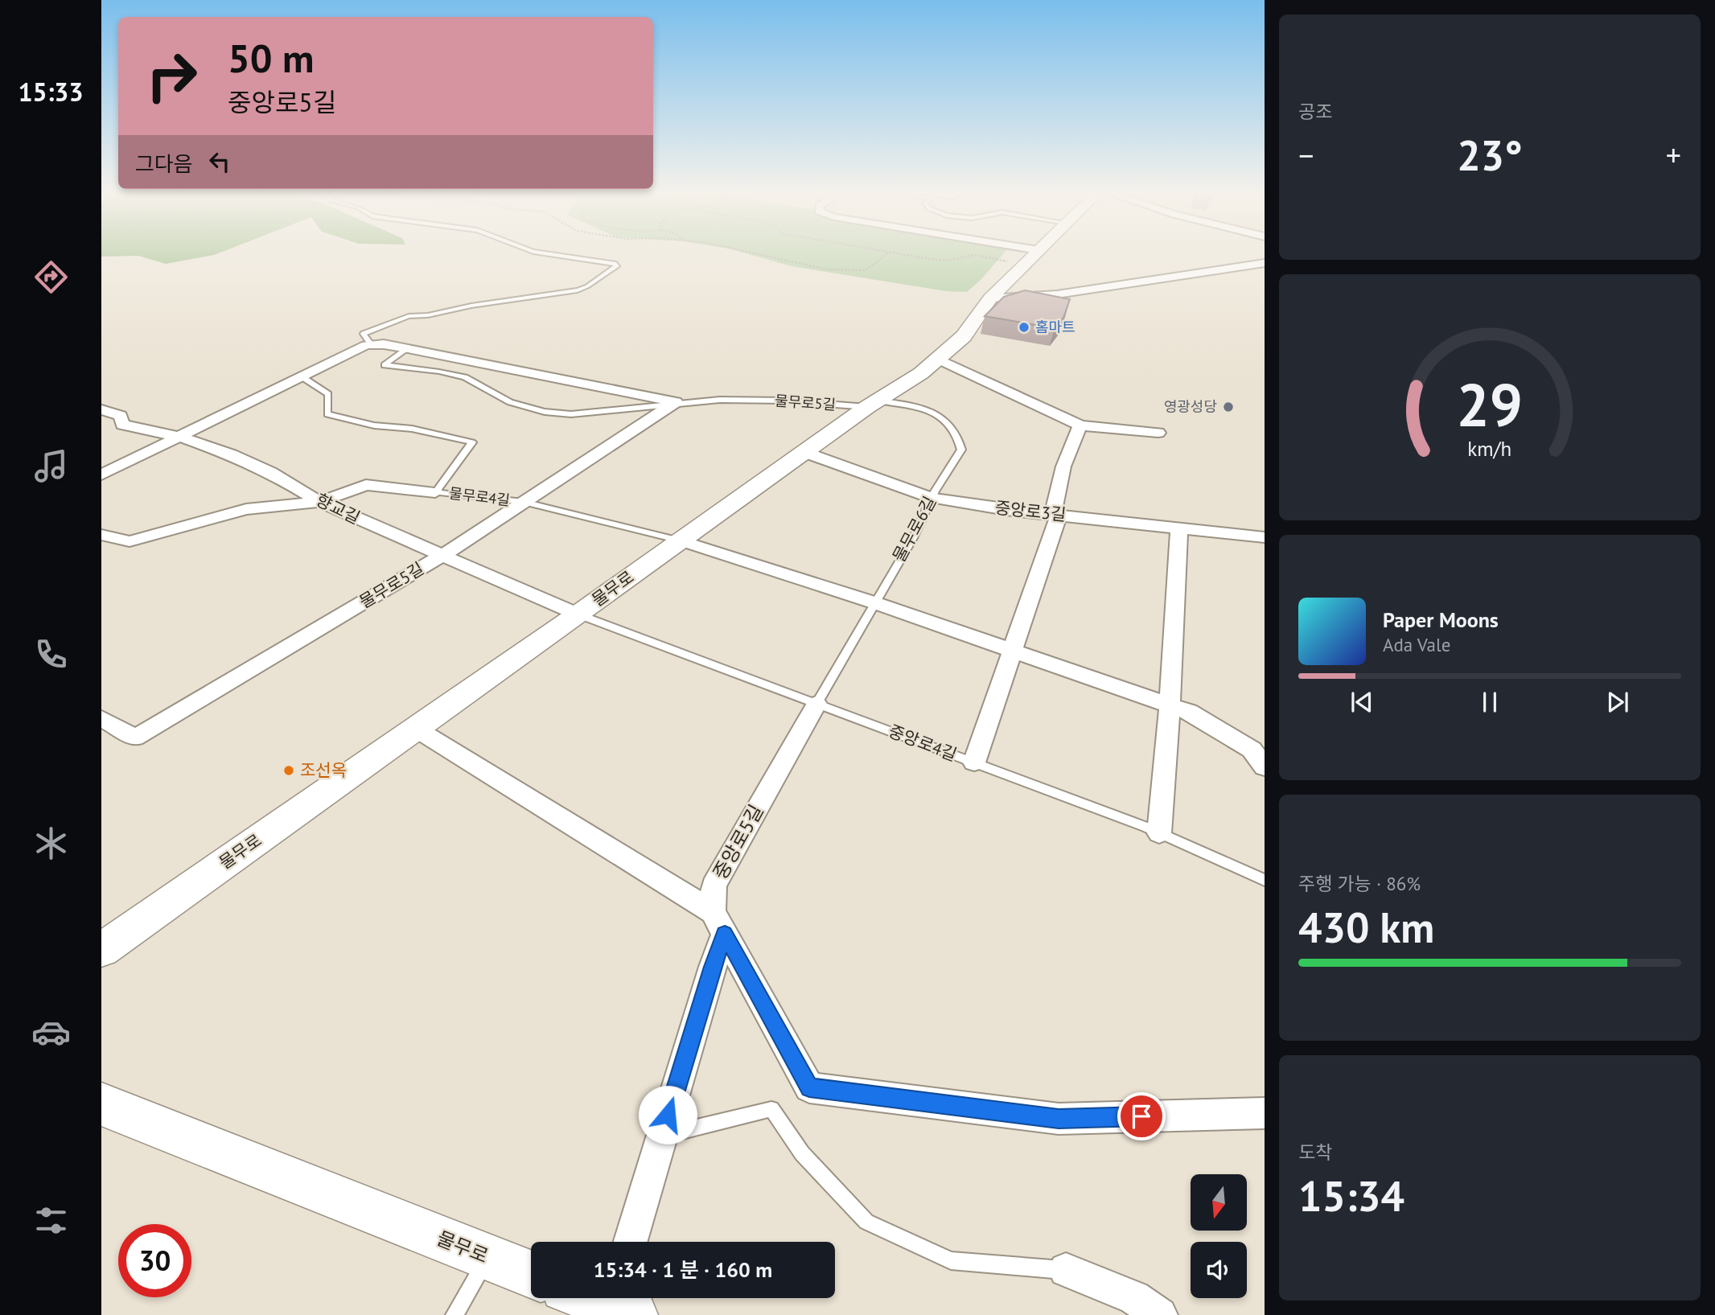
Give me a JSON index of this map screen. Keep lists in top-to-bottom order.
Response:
{
  "streets": {
    "main road": ["물무로"],
    "street": [
      "물무로5길",
      "향교길",
      "중앙로3길",
      "중앙로5길"
    ],
    "lane": ["물무로4길", "물무로6길", "중앙로4길"]
  },
  "crossings": [
    ["물무로5길", "물무로4길"],
    ["물무로5길", "향교길"],
    ["물무로5길", "물무로6길"],
    ["물무로5길", "물무로"],
    ["물무로4길", "물무로"],
    ["향교길", "물무로"],
    ["향교길", "중앙로4길"],
    ["중앙로3길", "물무로6길"],
    ["중앙로3길", "물무로"],
    ["물무로6길", "물무로"],
    ["물무로6길", "중앙로4길"],
    ["물무로6길", "중앙로5길"],
    ["물무로", "중앙로4길"],
    ["중앙로4길", "중앙로5길"]
  ],
  "places": ["홈마트", "영광성당", "조선옥"],
  "north": "bottom",
  "page": {
    "tabs": "15:33",
    "tile": [
      "공조",
      ["주행 가능 · 86%", "430 km"],
      ["도착", "15:34"]
    ],
    "turn": ["50 m", "중앙로5길"],
    "heat": ["−", "23°", "+"],
    "then": "그다음",
    "song": ["Paper Moons", "Ada Vale"],
    "limit": "30",
    "trip": "15:34 · 1 분 · 160 m",
    "gauge": ["29", "km/h"]
  }
}
